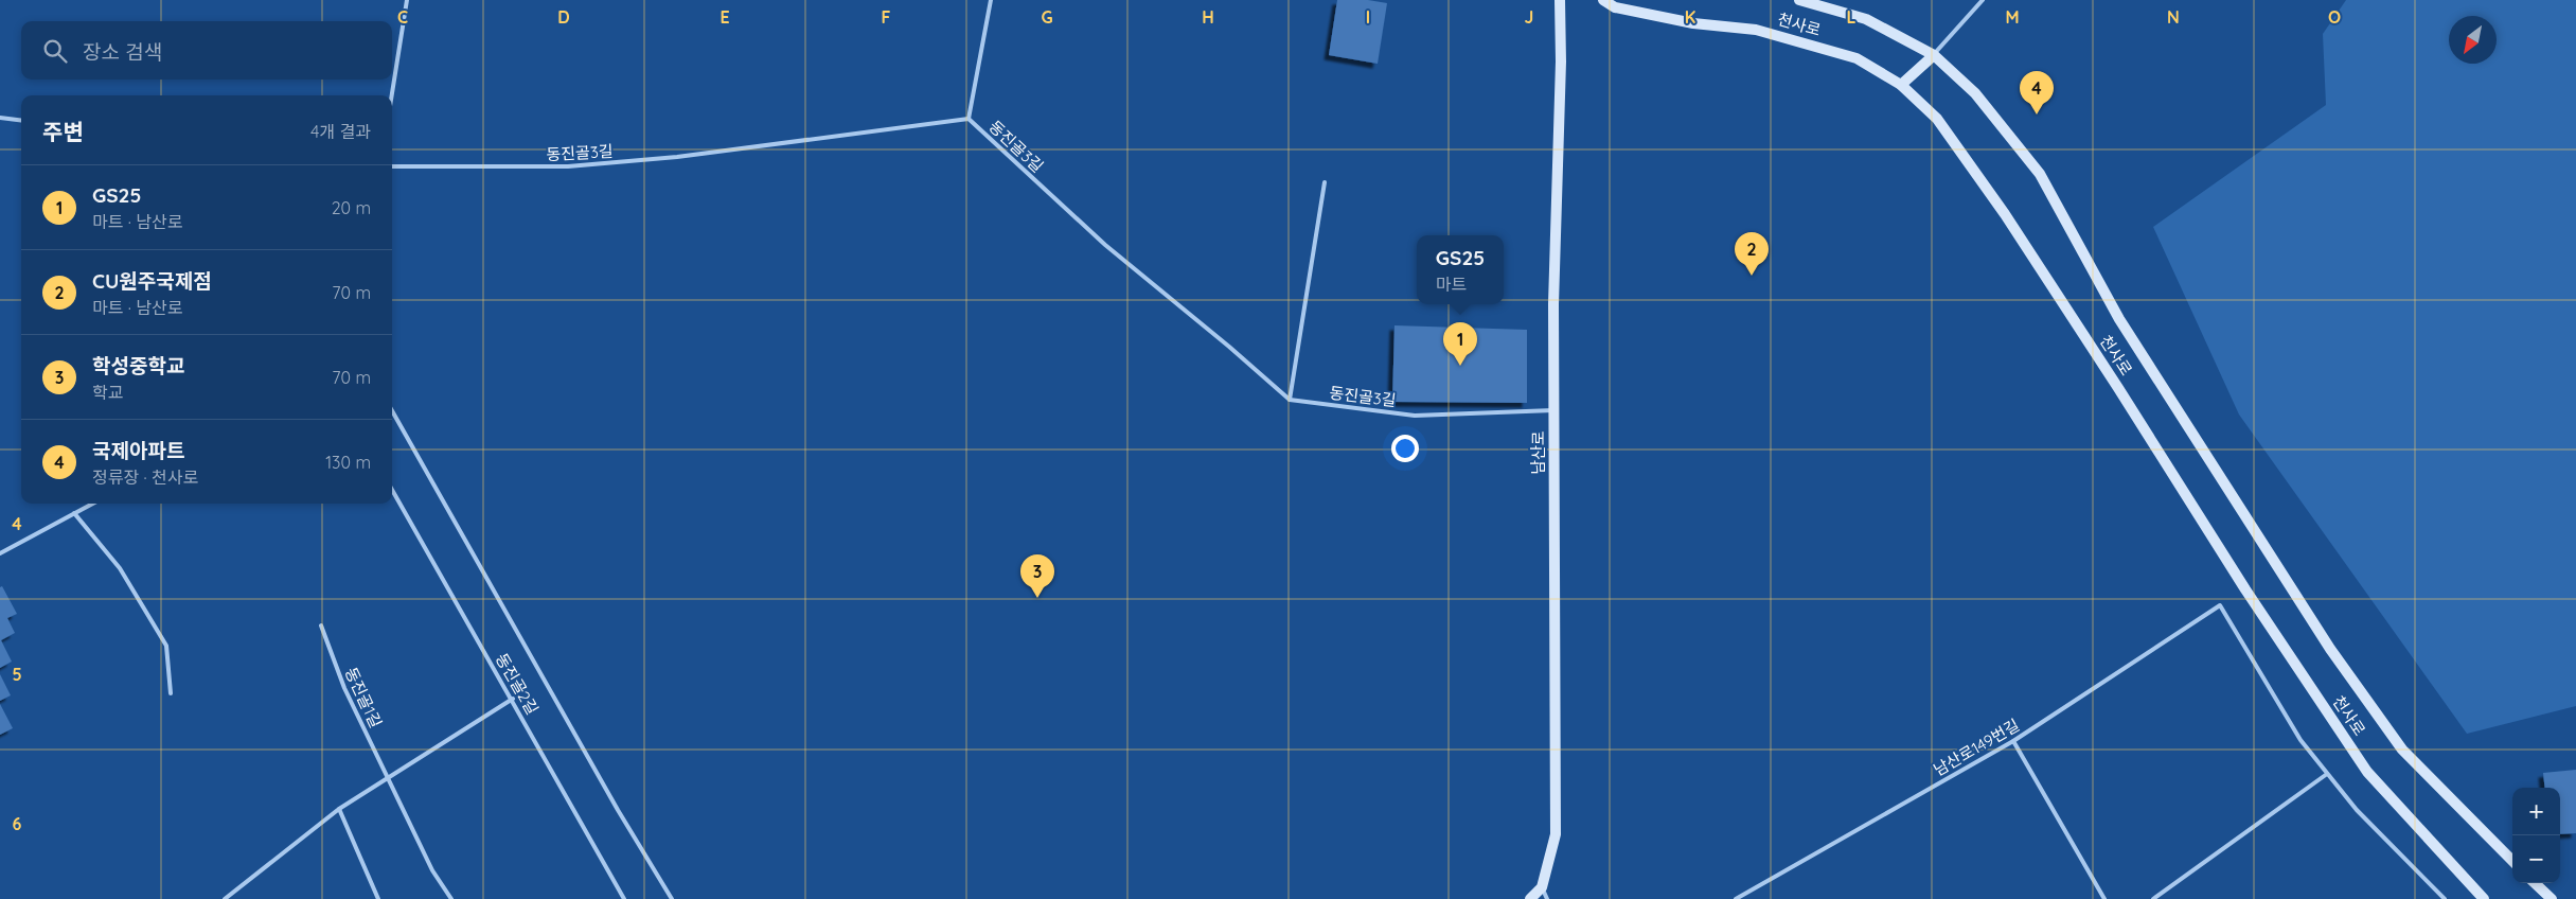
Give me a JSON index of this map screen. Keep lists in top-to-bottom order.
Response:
{
  "streets": {
    "street": ["천사로", "남산로"],
    "lane": [
      "동진골3길",
      "동진골2길",
      "동진골1길",
      "남산로149번길"
    ]
  },
  "crossings": [
    ["동진골3길", "남산로"]
  ],
  "north": "bottom left",
  "page": {
    "search": "장소 검색",
    "pins": [
      "4",
      "2",
      "1",
      "3"
    ],
    "heading": ["주변", "4개 결과"],
    "list": [
      {
        "mark": "1",
        "name": "GS25",
        "note": "마트 · 남산로",
        "value": "20 m"
      },
      {
        "mark": "2",
        "name": "CU원주국제점",
        "note": "마트 · 남산로",
        "value": "70 m"
      },
      {
        "mark": "3",
        "name": "학성중학교",
        "note": "학교",
        "value": "70 m"
      },
      {
        "mark": "4",
        "name": "국제아파트",
        "note": "정류장 · 천사로",
        "value": "130 m"
      }
    ],
    "popup": ["GS25", "마트"],
    "map_buttons": ["+", "−"]
  },
  "grid": {
    "columns": [
      "C",
      "D",
      "E",
      "F",
      "G",
      "H",
      "I",
      "J",
      "K",
      "L",
      "M",
      "N",
      "O"
    ],
    "rows": ["4", "5", "6"]
  }
}
